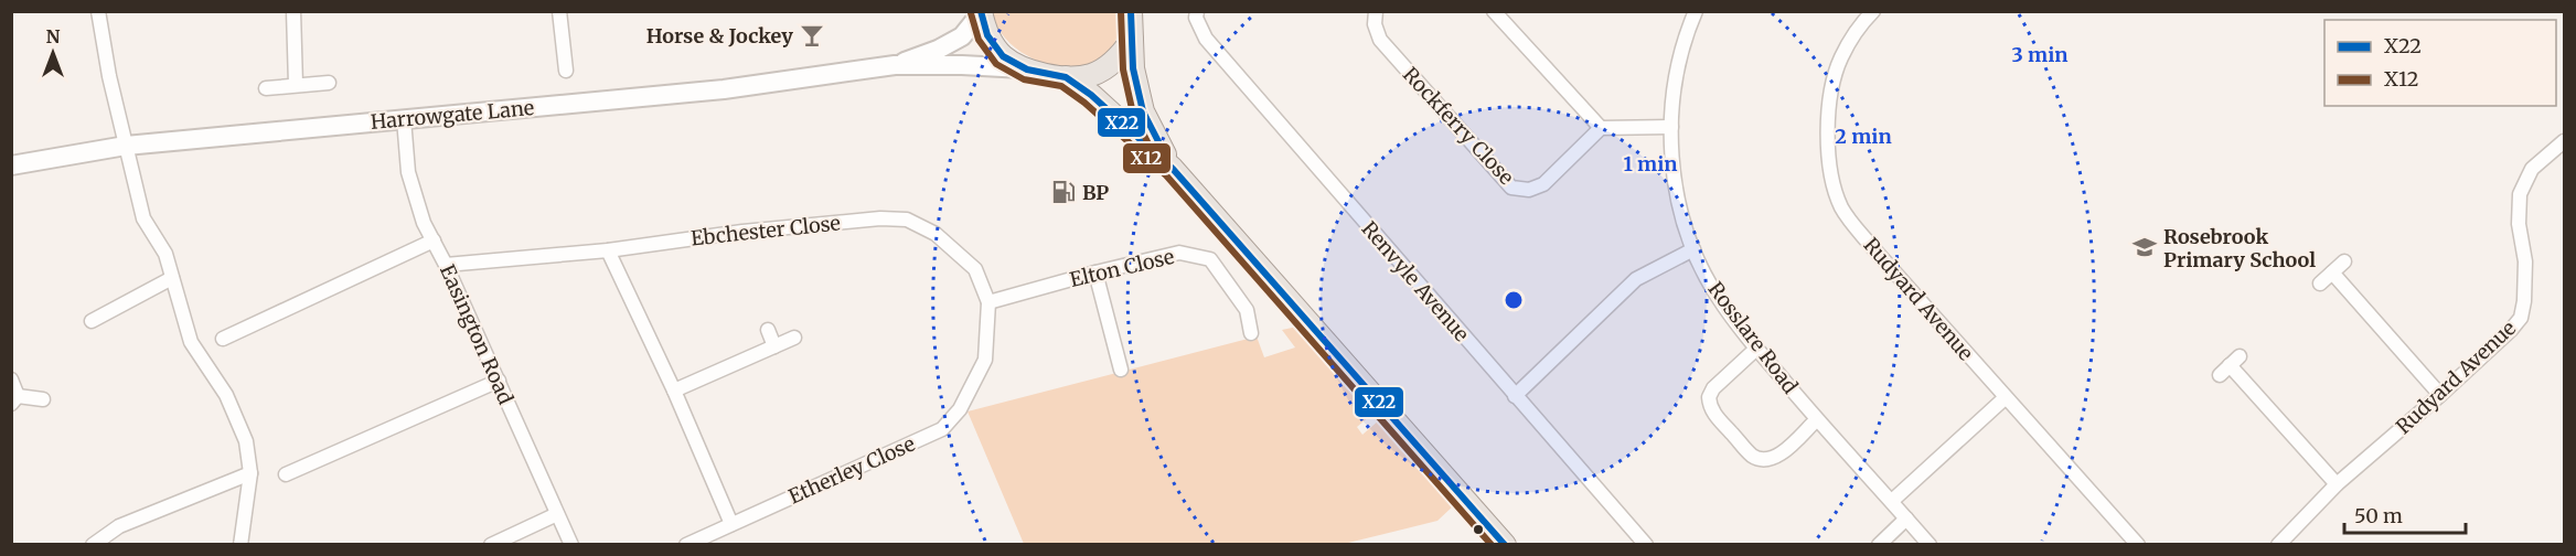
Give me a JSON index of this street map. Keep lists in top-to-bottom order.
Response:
{
  "streets": {
    "street": [
      "Harrowgate Lane",
      "Rockferry Close",
      "Ebchester Close",
      "Elton Close",
      "Renvyle Avenue",
      "Rudyard Avenue",
      "Easington Road",
      "Rosslare Road",
      "Etherley Close"
    ]
  },
  "crossings": [
    ["Harrowgate Lane", "Easington Road"],
    ["Ebchester Close", "Elton Close"],
    ["Ebchester Close", "Easington Road"],
    ["Ebchester Close", "Etherley Close"]
  ],
  "places": {
    "bar": ["Horse & Jockey"],
    "fuel station": ["BP"],
    "school or university": ["Rosebrook Primary School"]
  },
  "lines": ["transit line X22", "transit line X12"],
  "legend": ["X22", "X12"],
  "scale_bar": "50 m",
  "north": "top",
  "rings": ["3 min", "2 min", "1 min"]
}
